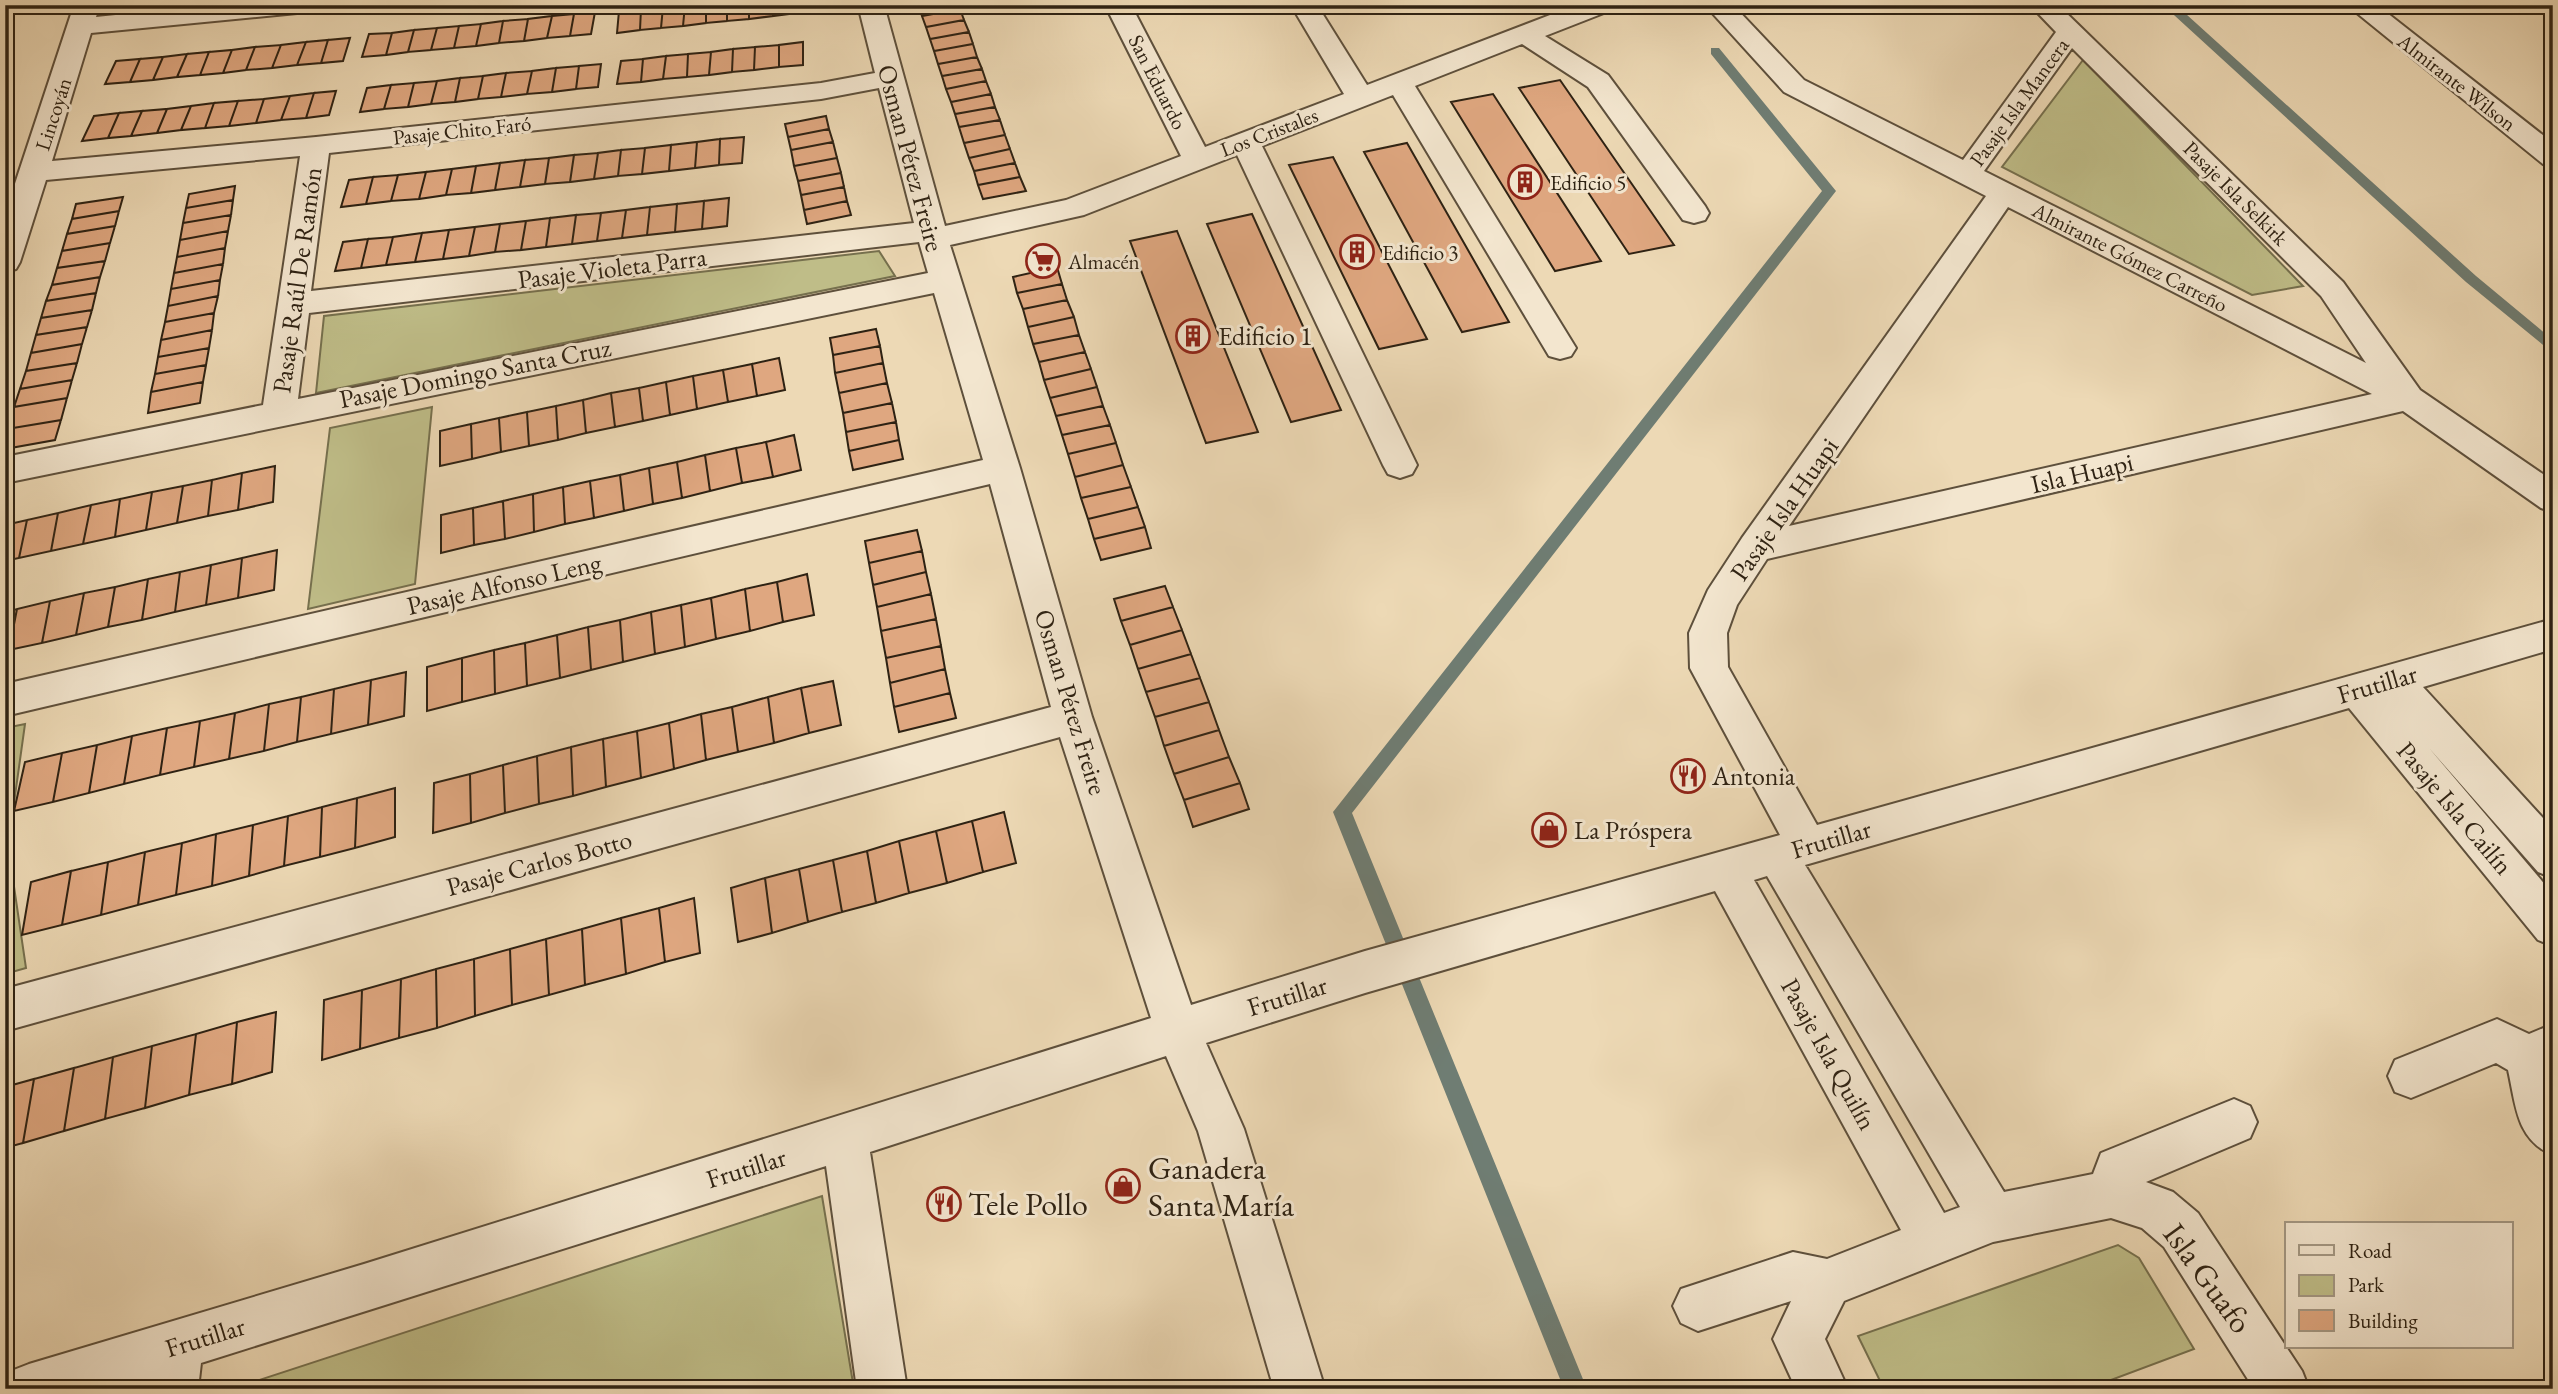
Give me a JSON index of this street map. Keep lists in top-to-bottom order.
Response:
{
  "streets": {
    "street": [
      "San Eduardo",
      "Almirante Wilson",
      "Pasaje Isla Mancera",
      "Lincoyán",
      "Pasaje Chito Faró",
      "Los Cristales",
      "Osman Pérez Freire",
      "Pasaje Isla Selkirk",
      "Almirante Gómez Carreño",
      "Pasaje Violeta Parra",
      "Pasaje Raúl De Ramón",
      "Pasaje Domingo Santa Cruz",
      "Isla Huapi",
      "Pasaje Isla Huapi",
      "Pasaje Alfonso Leng",
      "Frutillar",
      "Pasaje Isla Cailín",
      "Pasaje Carlos Botto",
      "Pasaje Isla Quilín",
      "Isla Guafo"
    ]
  },
  "crossings": [
    ["San Eduardo", "Los Cristales"],
    ["Pasaje Isla Mancera", "Pasaje Isla Selkirk"],
    ["Pasaje Isla Mancera", "Almirante Gómez Carreño"],
    ["Lincoyán", "Pasaje Chito Faró"],
    ["Pasaje Chito Faró", "Osman Pérez Freire"],
    ["Pasaje Chito Faró", "Pasaje Raúl De Ramón"],
    ["Los Cristales", "Osman Pérez Freire"],
    ["Los Cristales", "Pasaje Violeta Parra"],
    ["Osman Pérez Freire", "Pasaje Violeta Parra"],
    ["Osman Pérez Freire", "Pasaje Domingo Santa Cruz"],
    ["Osman Pérez Freire", "Pasaje Alfonso Leng"],
    ["Osman Pérez Freire", "Frutillar"],
    ["Osman Pérez Freire", "Pasaje Carlos Botto"],
    ["Pasaje Isla Selkirk", "Almirante Gómez Carreño"],
    ["Pasaje Isla Selkirk", "Isla Huapi"],
    ["Almirante Gómez Carreño", "Isla Huapi"],
    ["Almirante Gómez Carreño", "Pasaje Isla Huapi"],
    ["Pasaje Violeta Parra", "Pasaje Raúl De Ramón"],
    ["Pasaje Raúl De Ramón", "Pasaje Domingo Santa Cruz"],
    ["Isla Huapi", "Pasaje Isla Huapi"],
    ["Pasaje Isla Huapi", "Frutillar"],
    ["Pasaje Isla Huapi", "Pasaje Isla Quilín"],
    ["Frutillar", "Pasaje Isla Cailín"],
    ["Frutillar", "Pasaje Isla Quilín"]
  ],
  "places": {
    "building": ["Edificio 5", "Edificio 3", "Edificio 1"],
    "supermarket": ["Almacén"],
    "restaurant": ["Antonia", "Tele Pollo"],
    "shop": ["La Próspera", "Ganadera Santa María"]
  },
  "legend": ["Road", "Park", "Building"]
}
